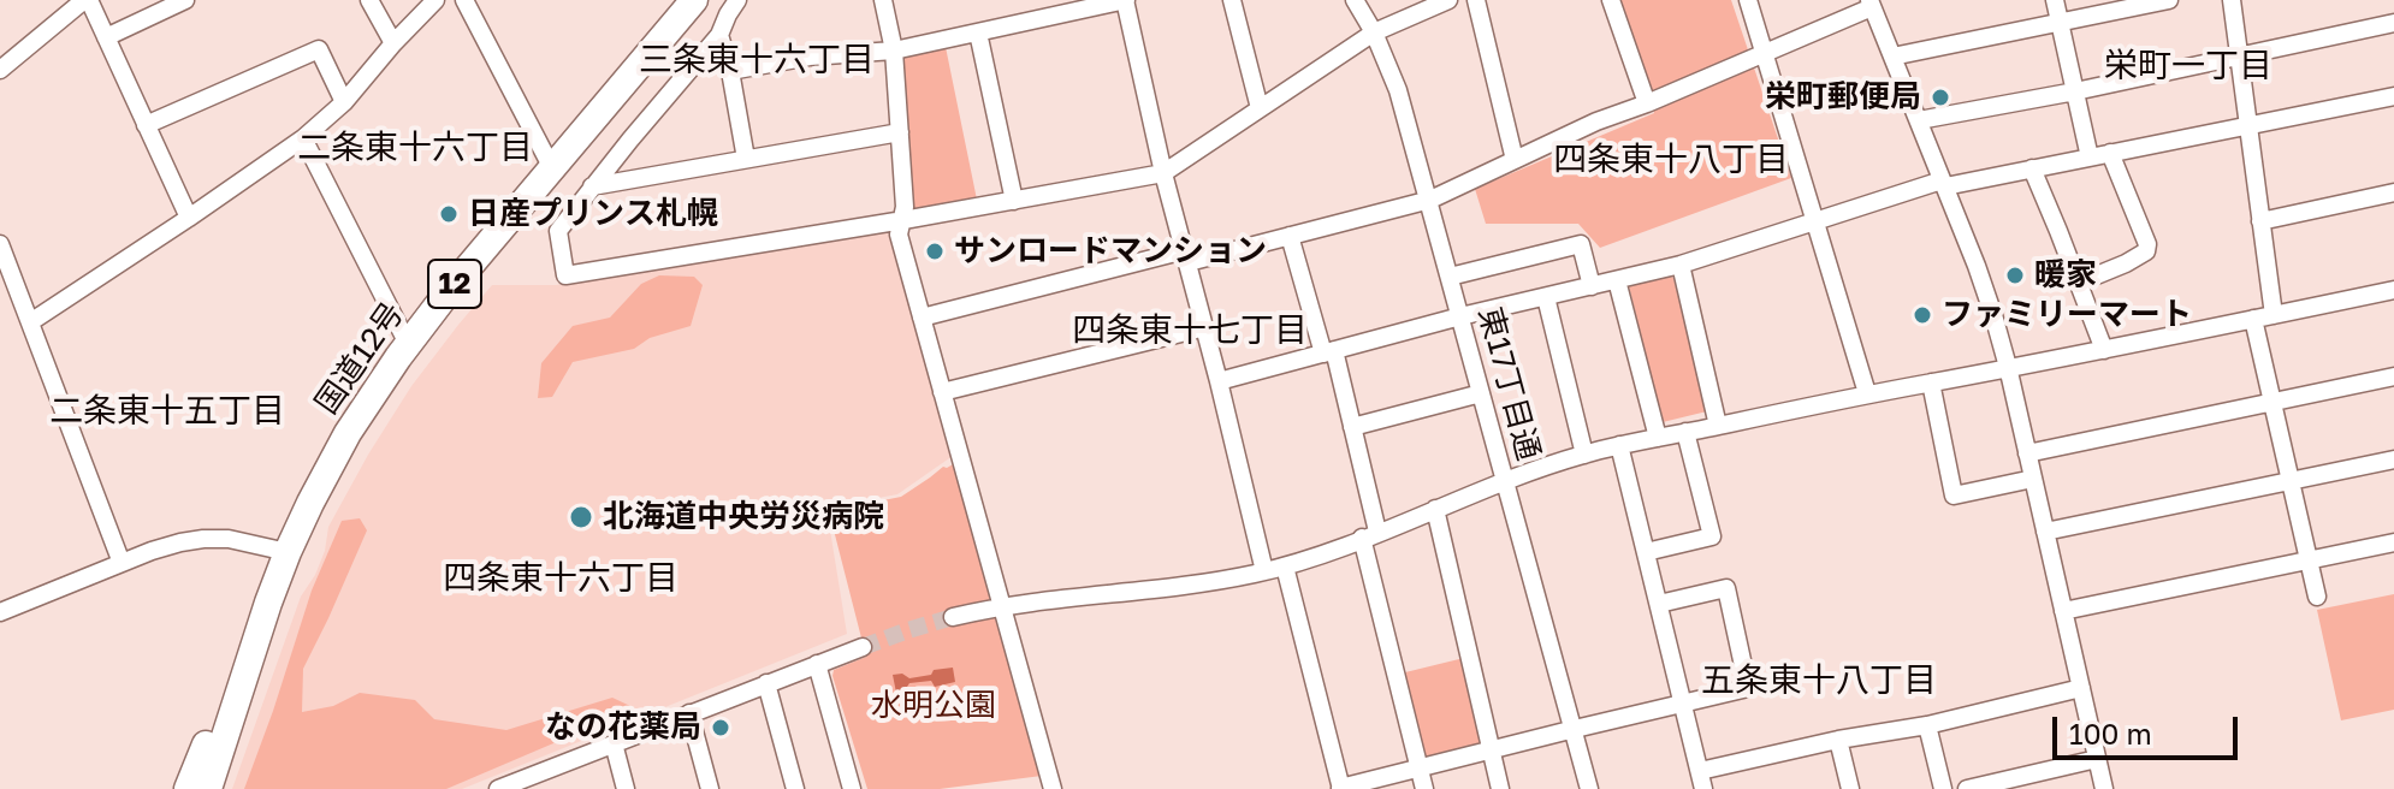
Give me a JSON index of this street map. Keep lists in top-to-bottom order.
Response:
{
  "streets": {
    "highway": ["12", "国道12号"],
    "street": ["東17丁目通"]
  },
  "districts": [
    "三条東十六丁目",
    "栄町一丁目",
    "二条東十六丁目",
    "四条東十八丁目",
    "四条東十七丁目",
    "二条東十五丁目",
    "四条東十六丁目",
    "五条東十八丁目"
  ],
  "parks": ["水明公園"],
  "places": [
    "栄町郵便局",
    "日産プリンス札幌",
    "サンロードマンション",
    "暖家",
    "ファミリーマート",
    "北海道中央労災病院",
    "なの花薬局"
  ],
  "scale_bar": "100 m"
}
